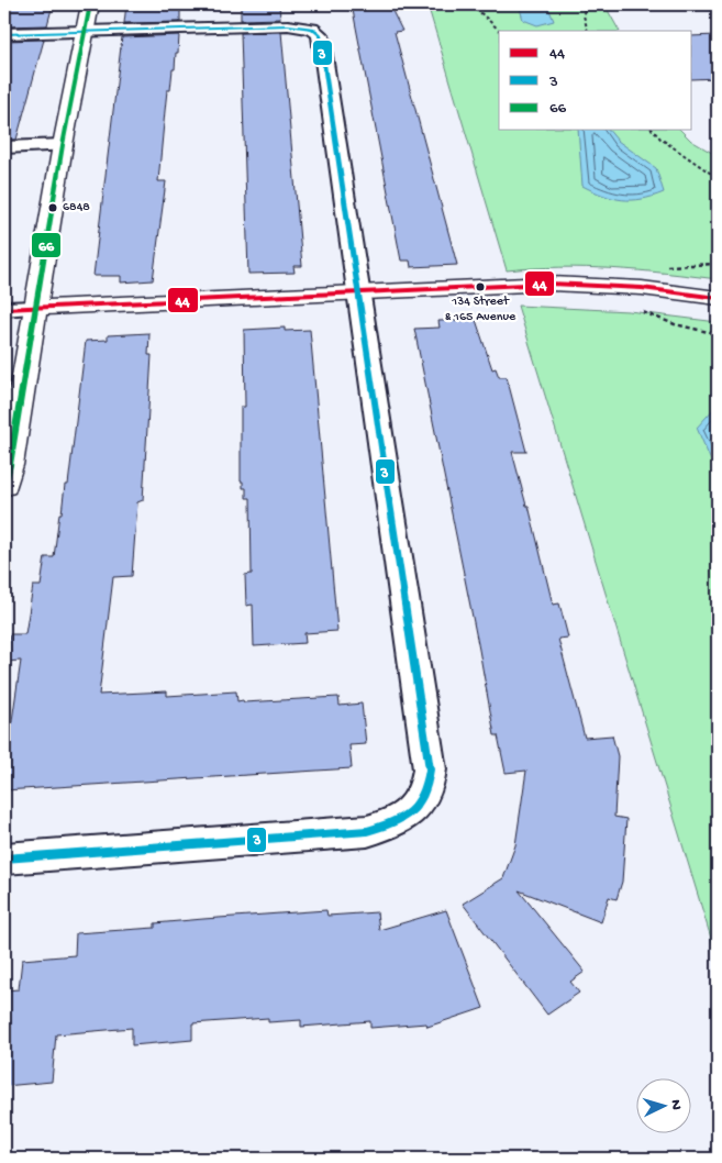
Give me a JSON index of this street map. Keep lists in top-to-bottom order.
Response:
{
  "places": ["6848", "134 Street & 165 Avenue"],
  "lines": ["transit line 66", "transit line 3", "transit line 44"],
  "legend": ["44", "3", "66"],
  "north": "right"
}
